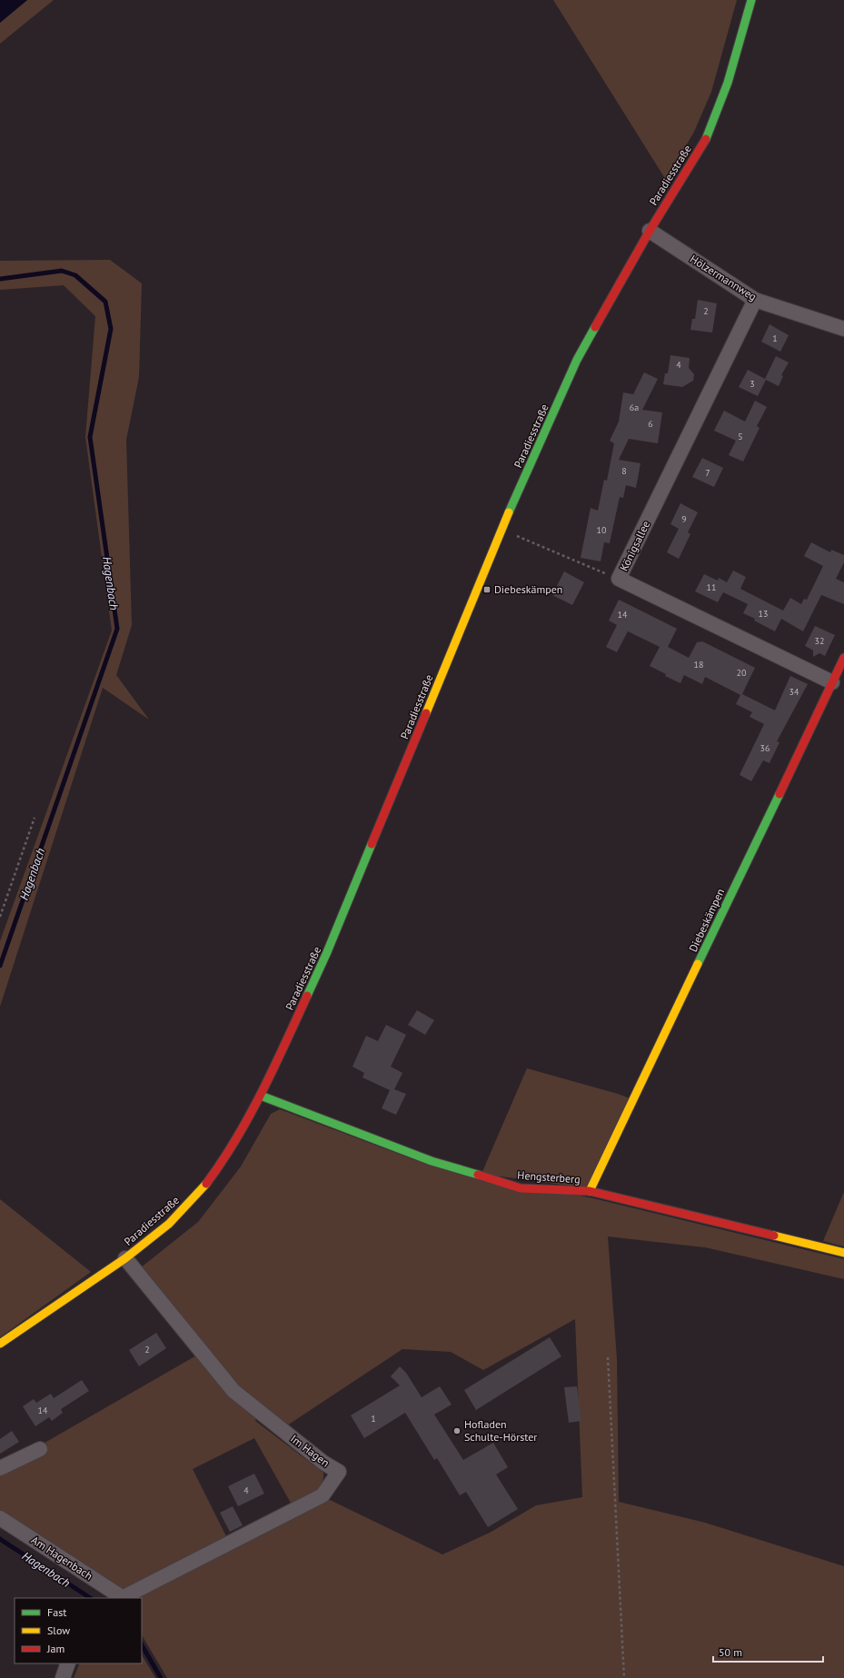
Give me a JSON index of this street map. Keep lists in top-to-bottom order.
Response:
{
  "streets": {
    "main road": ["Paradiesstraße", "Diebeskämpen", "Hengsterberg"],
    "street": [
      "Hölzermannweg",
      "Königsallee",
      "Im Hagen",
      "Am Hagenbach"
    ]
  },
  "crossings": [
    ["Paradiesstraße", "Hölzermannweg"],
    ["Paradiesstraße", "Hengsterberg"],
    ["Paradiesstraße", "Im Hagen"],
    ["Hölzermannweg", "Königsallee"],
    ["Königsallee", "Diebeskämpen"],
    ["Diebeskämpen", "Hengsterberg"],
    ["Im Hagen", "Am Hagenbach"]
  ],
  "water": ["Hagenbach"],
  "places": {
    "transit": ["Diebeskämpen"],
    "other": ["Hofladen Schulte-Hörster"]
  },
  "house_numbers": [
    "2",
    "1",
    "4",
    "3",
    "6a",
    "6",
    "5",
    "8",
    "7",
    "9",
    "10",
    "11",
    "13",
    "14",
    "32",
    "18",
    "20",
    "34",
    "36",
    "2",
    "14",
    "1",
    "4"
  ],
  "legend": ["Fast", "Slow", "Jam"],
  "scale_bar": "50 m"
}
